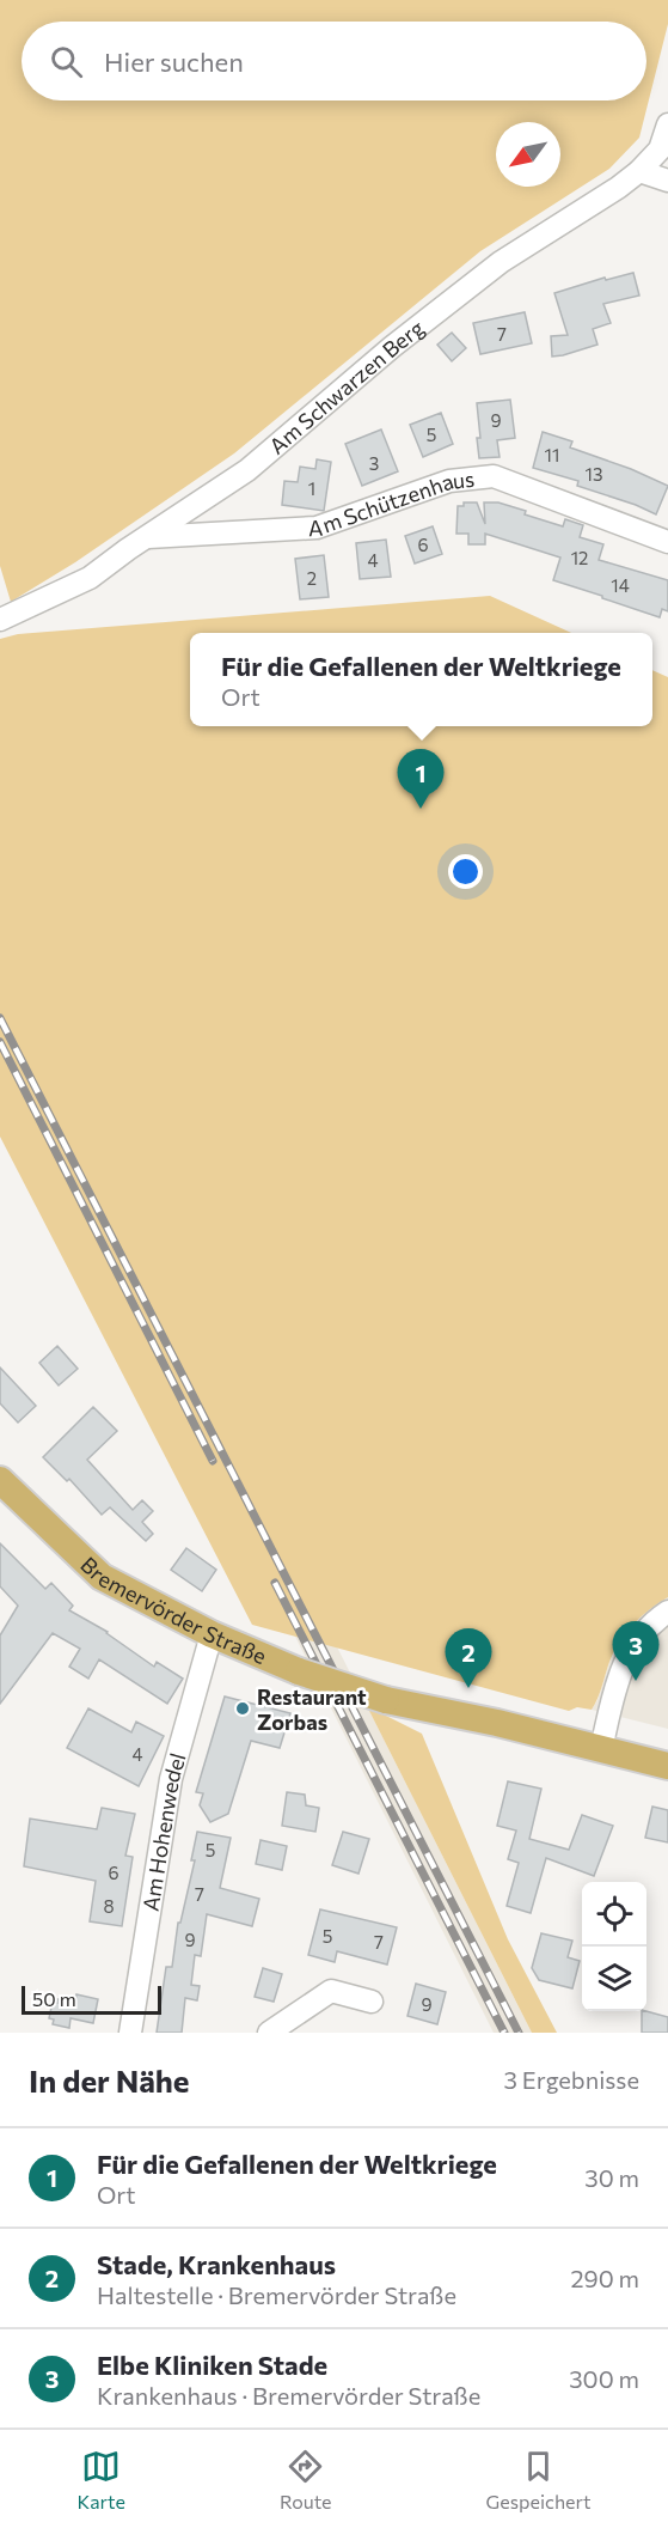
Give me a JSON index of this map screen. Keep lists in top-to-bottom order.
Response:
{
  "streets": {
    "main road": ["Bremervörder Straße"],
    "street": ["Am Schwarzen Berg", "Am Schützenhaus", "Am Hohenwedel"]
  },
  "crossings": [
    ["Am Schwarzen Berg", "Am Schützenhaus"],
    ["Bremervörder Straße", "Am Hohenwedel"]
  ],
  "places": ["Restaurant Zorbas"],
  "house_numbers": [
    "7",
    "9",
    "5",
    "11",
    "3",
    "13",
    "1",
    "6",
    "12",
    "4",
    "2",
    "14",
    "4",
    "5",
    "6",
    "7",
    "8",
    "5",
    "9",
    "7",
    "9"
  ],
  "scale_bar": "50 m",
  "north": "bottom left",
  "page": {
    "search": "Hier suchen",
    "popup": ["Für die Gefallenen der Weltkriege", "Ort"],
    "pins": ["1", "3", "2"],
    "scale": "50 m",
    "heading": ["In der Nähe", "3 Ergebnisse"],
    "list": [
      {
        "mark": "1",
        "name": "Für die Gefallenen der Weltkriege",
        "note": "Ort",
        "value": "30 m"
      },
      {
        "mark": "2",
        "name": "Stade, Krankenhaus",
        "note": "Haltestelle · Bremervörder Straße",
        "value": "290 m"
      },
      {
        "mark": "3",
        "name": "Elbe Kliniken Stade",
        "note": "Krankenhaus · Bremervörder Straße",
        "value": "300 m"
      }
    ],
    "nav": ["Karte", "Route", "Gespeichert"]
  }
}
